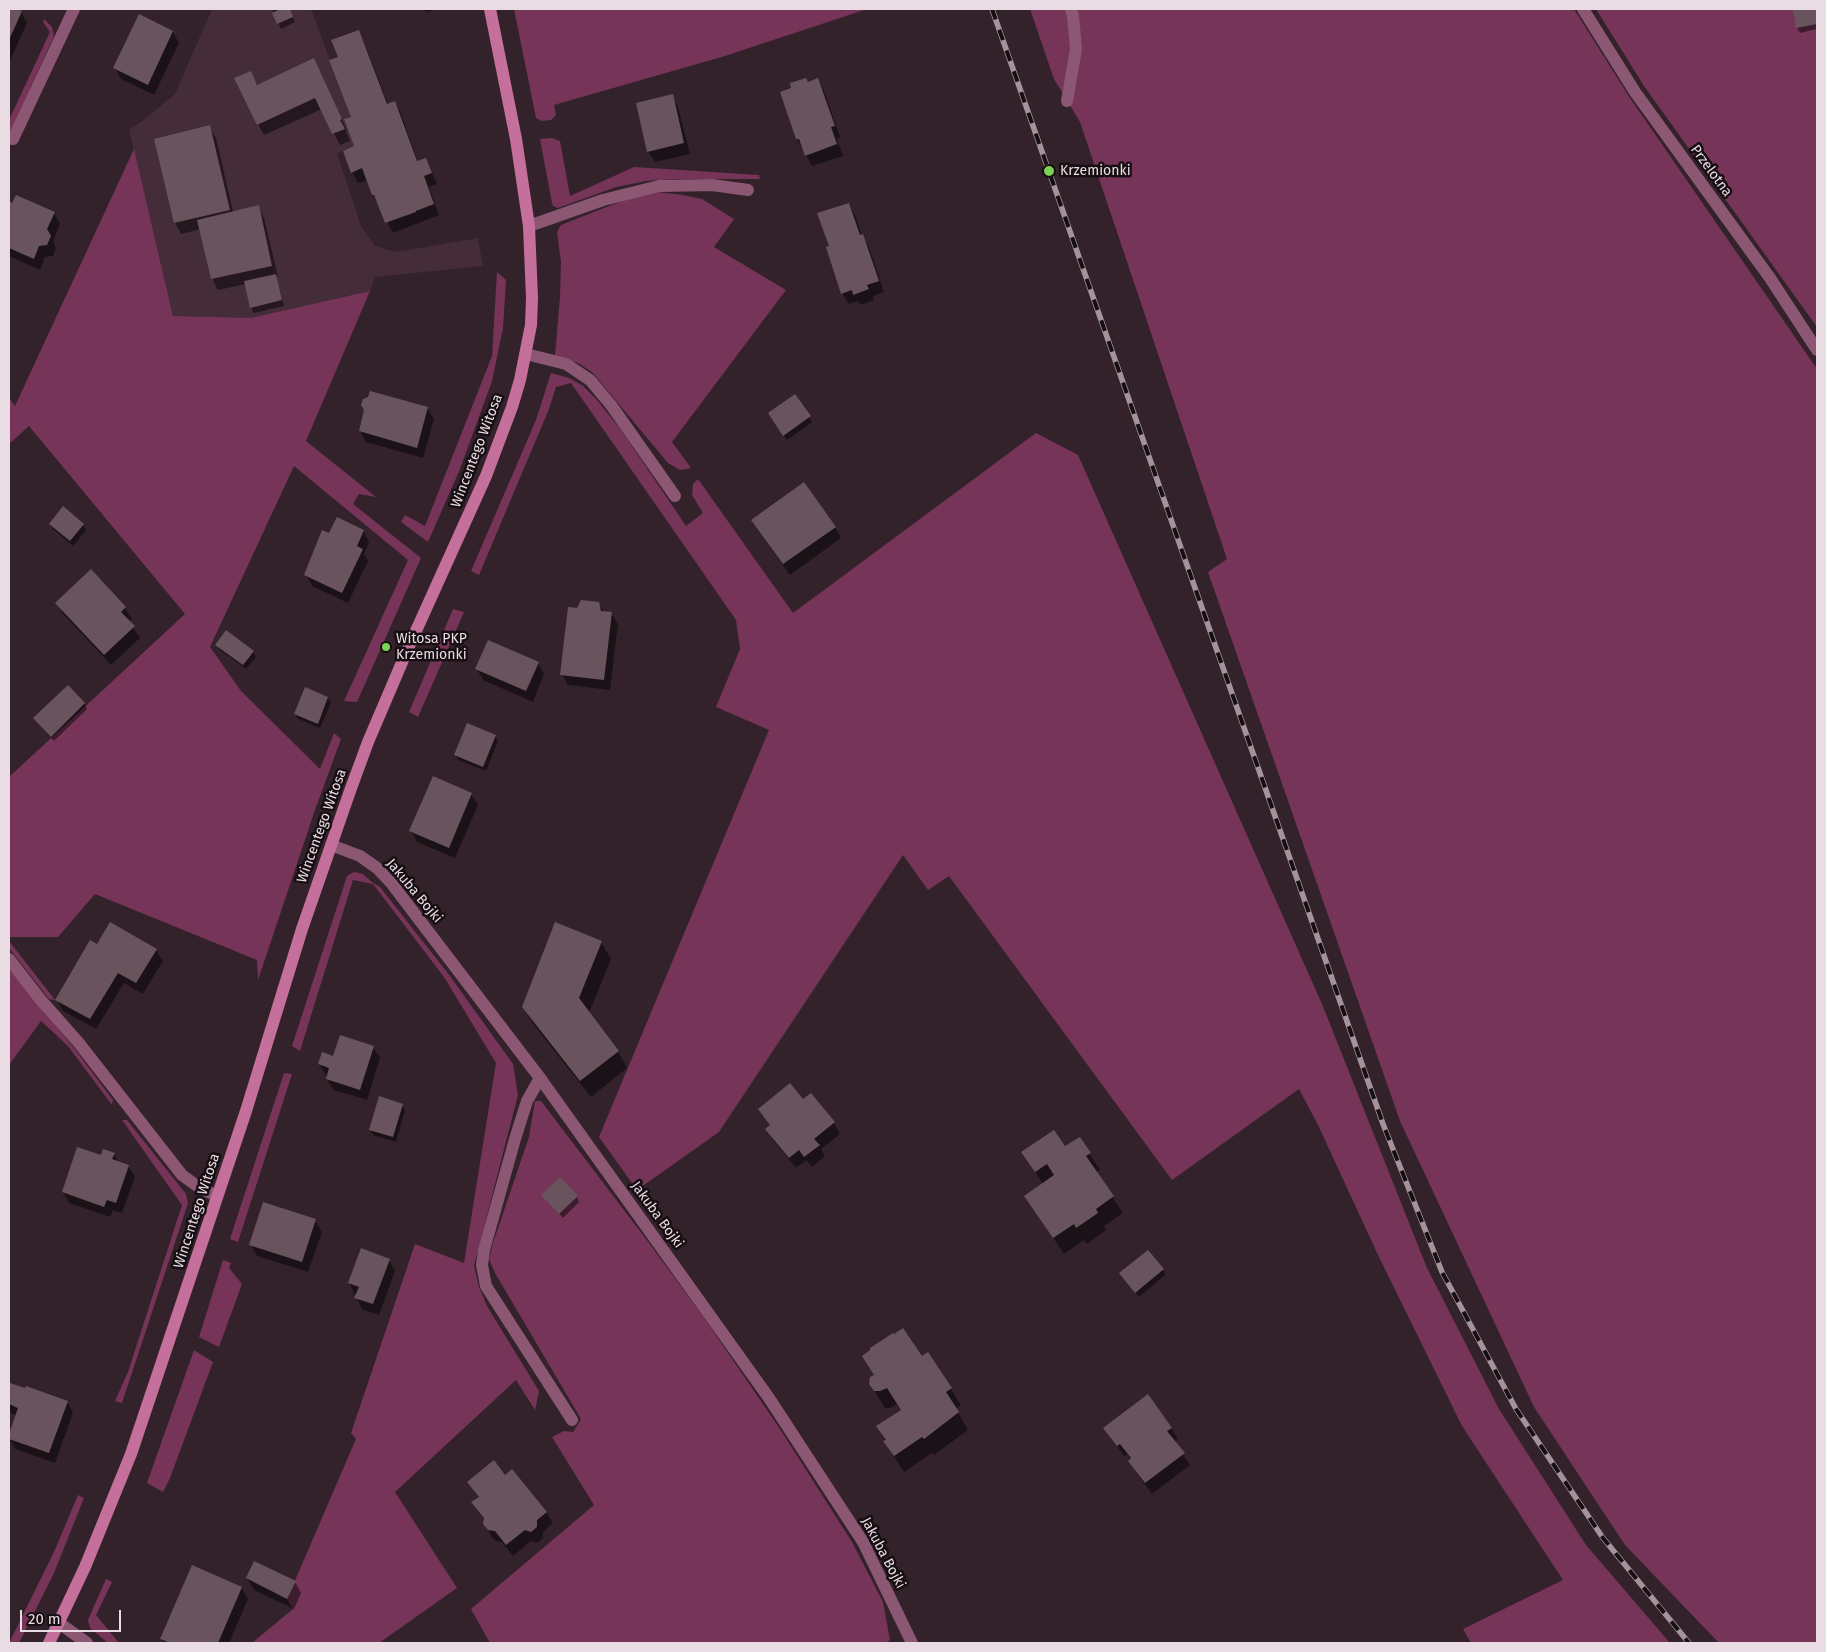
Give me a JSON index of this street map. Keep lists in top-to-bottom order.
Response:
{
  "streets": {
    "street": ["Przelotna", "Wincentego Witosa", "Jakuba Bojki"]
  },
  "crossings": [
    ["Wincentego Witosa", "Jakuba Bojki"]
  ],
  "places": ["Krzemionki", "Witosa PKP Krzemionki"],
  "scale_bar": "20 m"
}
